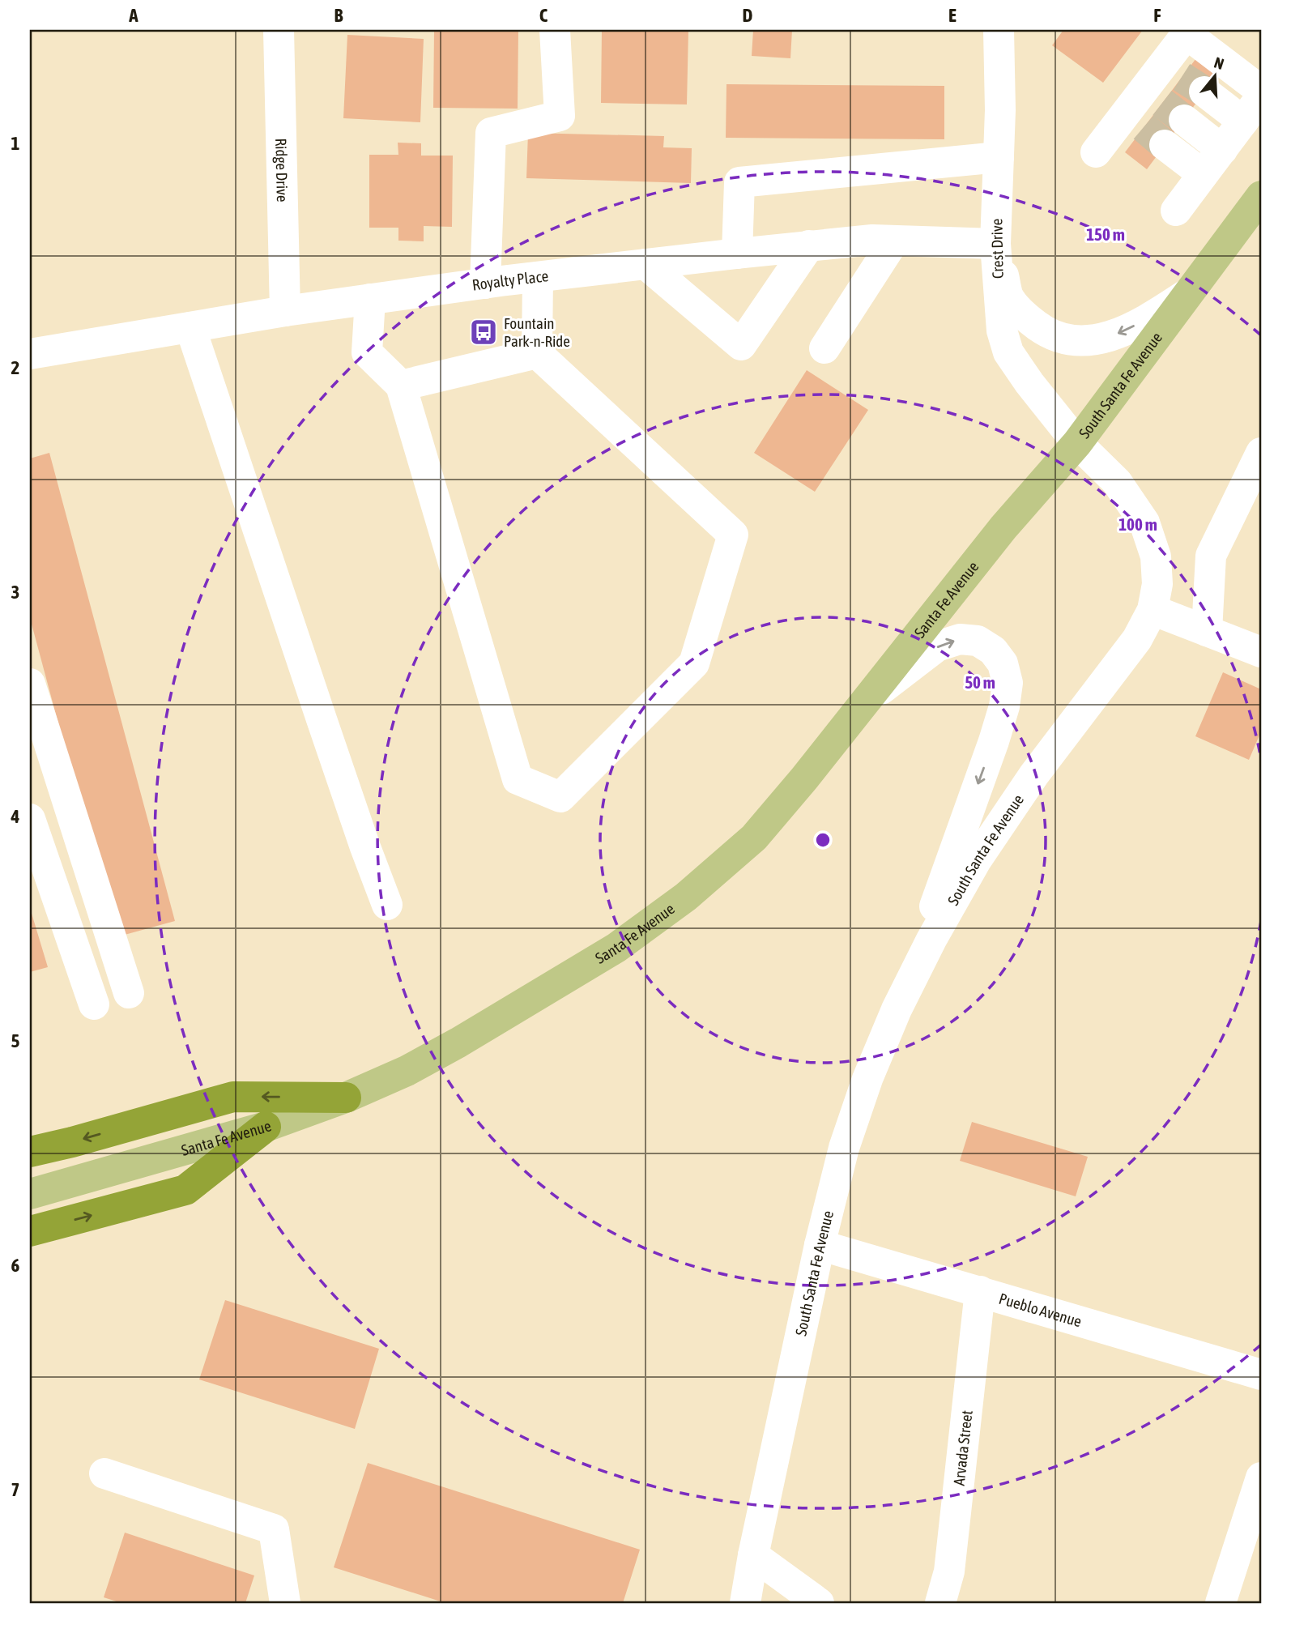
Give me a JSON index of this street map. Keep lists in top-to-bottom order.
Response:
{
  "streets": {
    "main road": ["South Santa Fe Avenue", "Santa Fe Avenue"],
    "street": [
      "Ridge Drive",
      "Crest Drive",
      "Royalty Place",
      "Pueblo Avenue",
      "Arvada Street"
    ]
  },
  "crossings": [
    ["Ridge Drive", "Royalty Place"],
    ["Crest Drive", "Royalty Place"],
    ["Crest Drive", "South Santa Fe Avenue"],
    ["Crest Drive", "Santa Fe Avenue"],
    ["South Santa Fe Avenue", "Santa Fe Avenue"],
    ["South Santa Fe Avenue", "Pueblo Avenue"],
    ["Pueblo Avenue", "Arvada Street"]
  ],
  "places": {
    "bus stop": ["Fountain Park-n-Ride"]
  },
  "north": "top",
  "grid": {
    "columns": [
      "A",
      "B",
      "C",
      "D",
      "E",
      "F"
    ],
    "rows": [
      "1",
      "2",
      "3",
      "4",
      "5",
      "6",
      "7"
    ]
  },
  "rings": ["150 m", "100 m", "50 m"]
}
